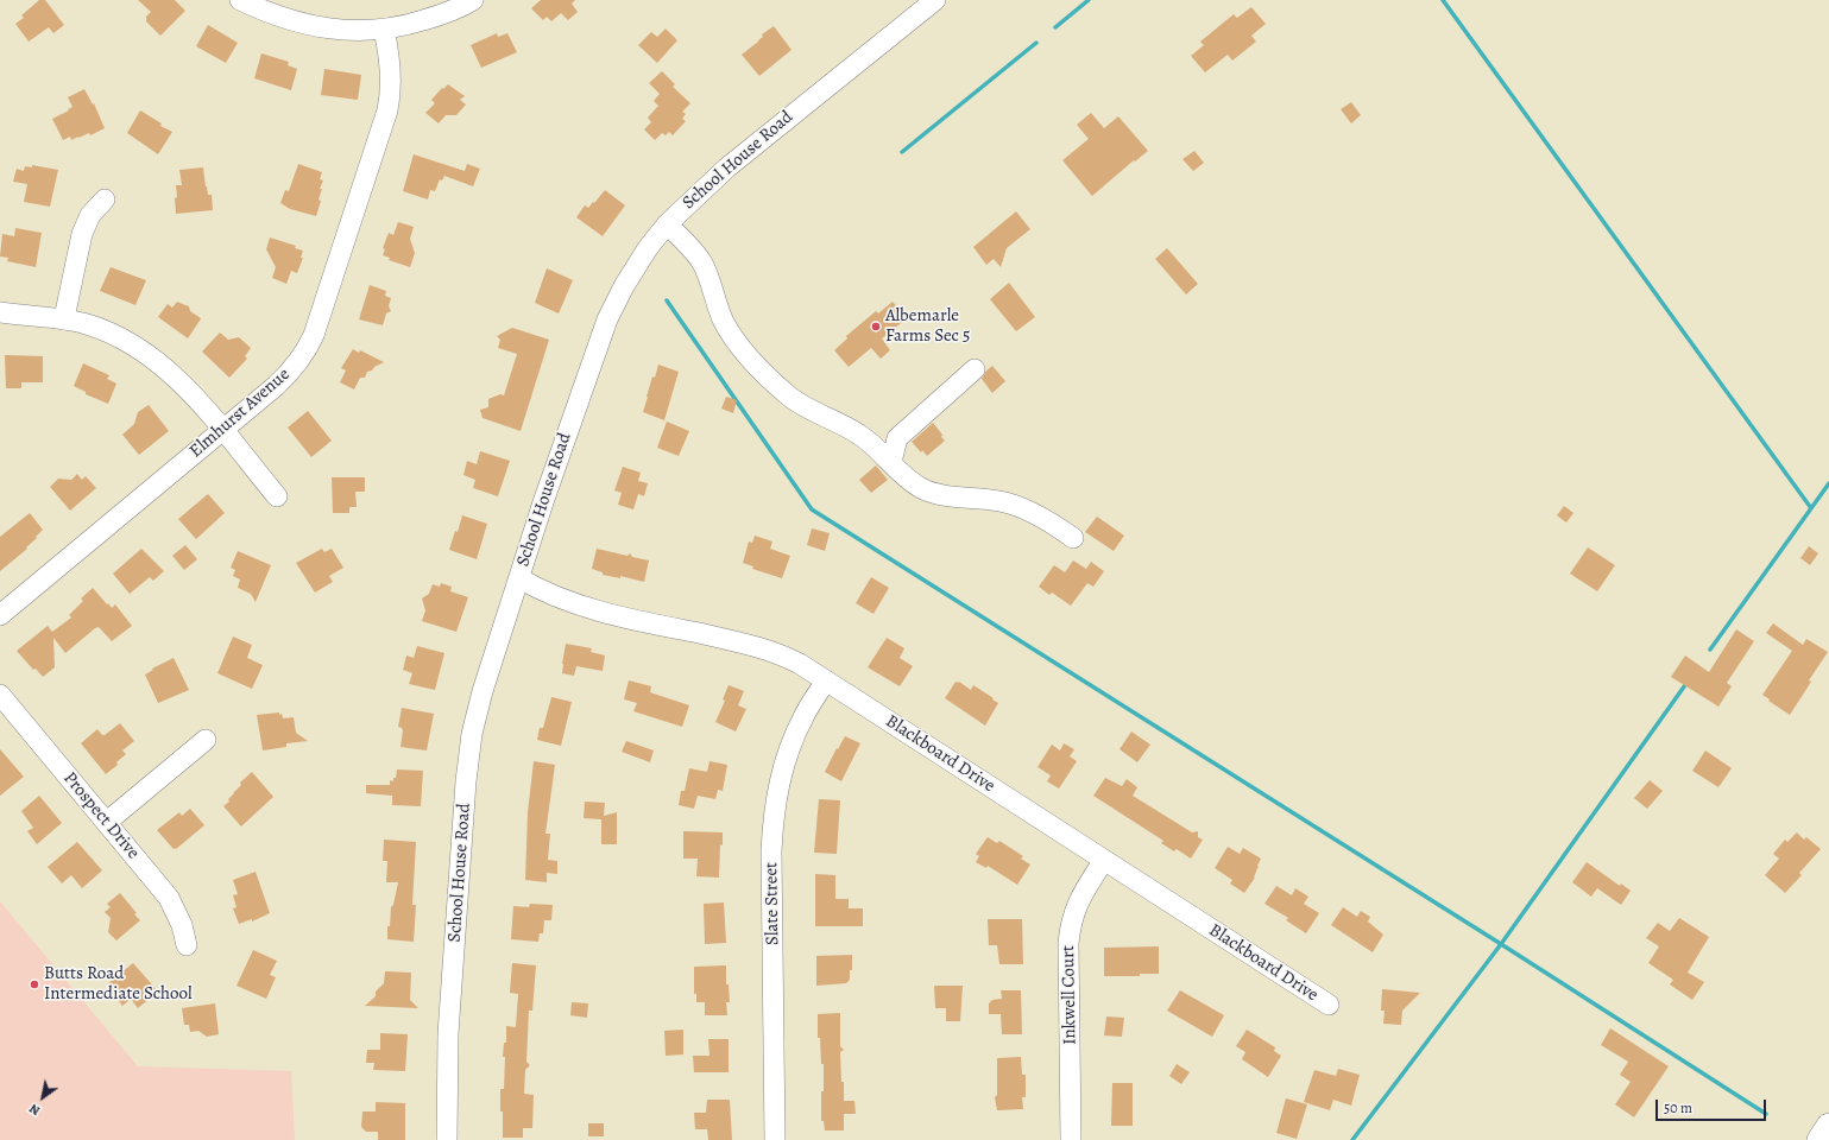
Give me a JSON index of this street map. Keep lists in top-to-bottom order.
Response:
{
  "streets": {
    "street": [
      "School House Road",
      "Elmhurst Avenue",
      "Blackboard Drive",
      "Prospect Drive",
      "Slate Street",
      "Inkwell Court"
    ]
  },
  "crossings": [
    ["School House Road", "Blackboard Drive"],
    ["Blackboard Drive", "Slate Street"],
    ["Blackboard Drive", "Inkwell Court"]
  ],
  "places": ["Albemarle Farms Sec 5", "Butts Road Intermediate School"],
  "scale_bar": "50 m",
  "north": "bottom left"
}
